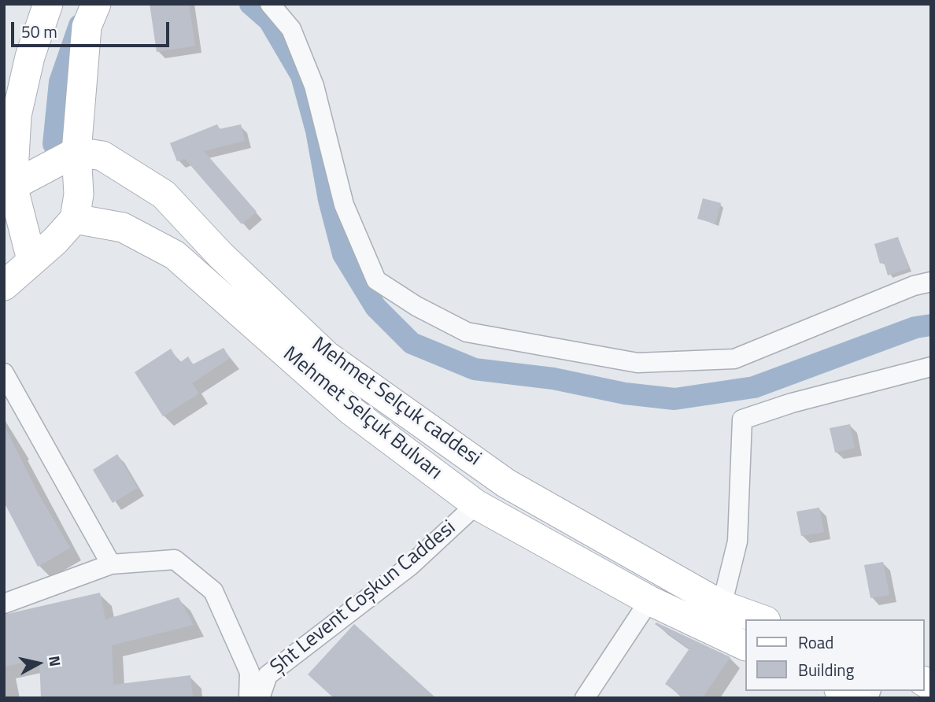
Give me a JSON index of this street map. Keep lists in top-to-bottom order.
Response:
{
  "streets": {
    "main road": ["Mehmet Selçuk caddesi", "Mehmet Selçuk Bulvarı"],
    "street": ["Şht Levent Coşkun Caddesi"]
  },
  "crossings": [
    ["Mehmet Selçuk Bulvarı", "Şht Levent Coşkun Caddesi"]
  ],
  "legend": ["Road", "Building"],
  "scale_bar": "50 m",
  "north": "right"
}
